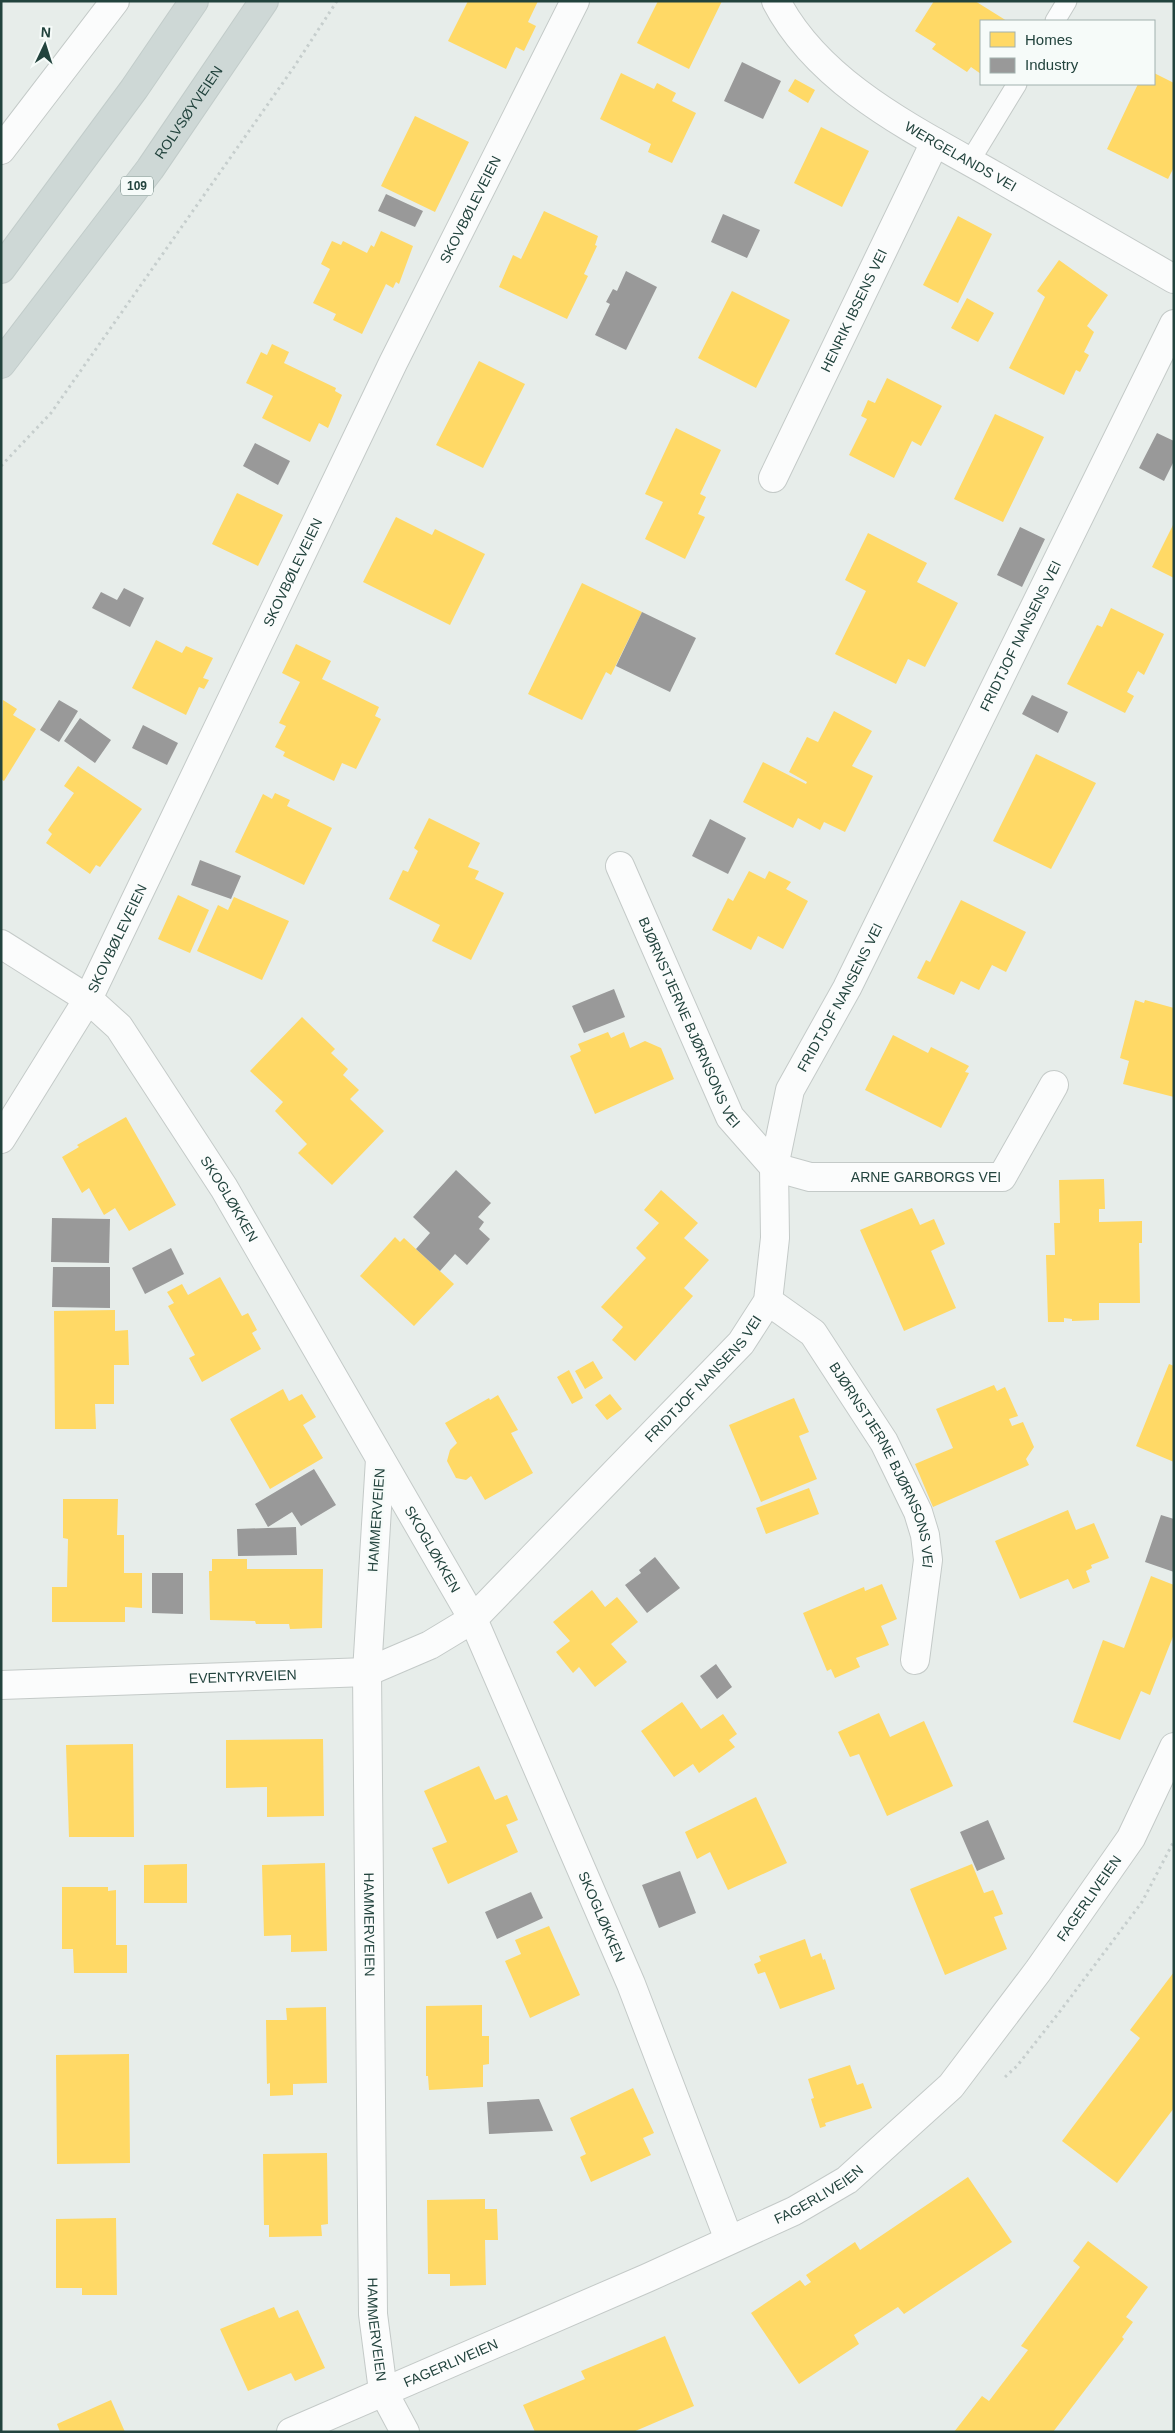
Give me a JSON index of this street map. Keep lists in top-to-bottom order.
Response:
{
  "streets": {
    "main road": ["ROLVSØYVEIEN", "109"],
    "street": [
      "WERGELANDS VEI",
      "SKOVBØLEVEIEN",
      "HENRIK IBSENS VEI",
      "FRIDTJOF NANSENS VEI",
      "BJØRNSTJERNE BJØRNSONS VEI",
      "ARNE GARBORGS VEI",
      "SKOGLØKKEN",
      "HAMMERVEIEN",
      "EVENTYRVEIEN",
      "FAGERLIVEIEN"
    ]
  },
  "crossings": [
    ["WERGELANDS VEI", "HENRIK IBSENS VEI"],
    ["SKOVBØLEVEIEN", "SKOGLØKKEN"],
    ["FRIDTJOF NANSENS VEI", "BJØRNSTJERNE BJØRNSONS VEI"],
    ["FRIDTJOF NANSENS VEI", "ARNE GARBORGS VEI"],
    ["FRIDTJOF NANSENS VEI", "SKOGLØKKEN"],
    ["FRIDTJOF NANSENS VEI", "EVENTYRVEIEN"],
    ["BJØRNSTJERNE BJØRNSONS VEI", "ARNE GARBORGS VEI"],
    ["SKOGLØKKEN", "HAMMERVEIEN"],
    ["SKOGLØKKEN", "EVENTYRVEIEN"],
    ["SKOGLØKKEN", "FAGERLIVEIEN"],
    ["HAMMERVEIEN", "EVENTYRVEIEN"],
    ["HAMMERVEIEN", "FAGERLIVEIEN"]
  ],
  "legend": ["Homes", "Industry"],
  "north": "top"
}
